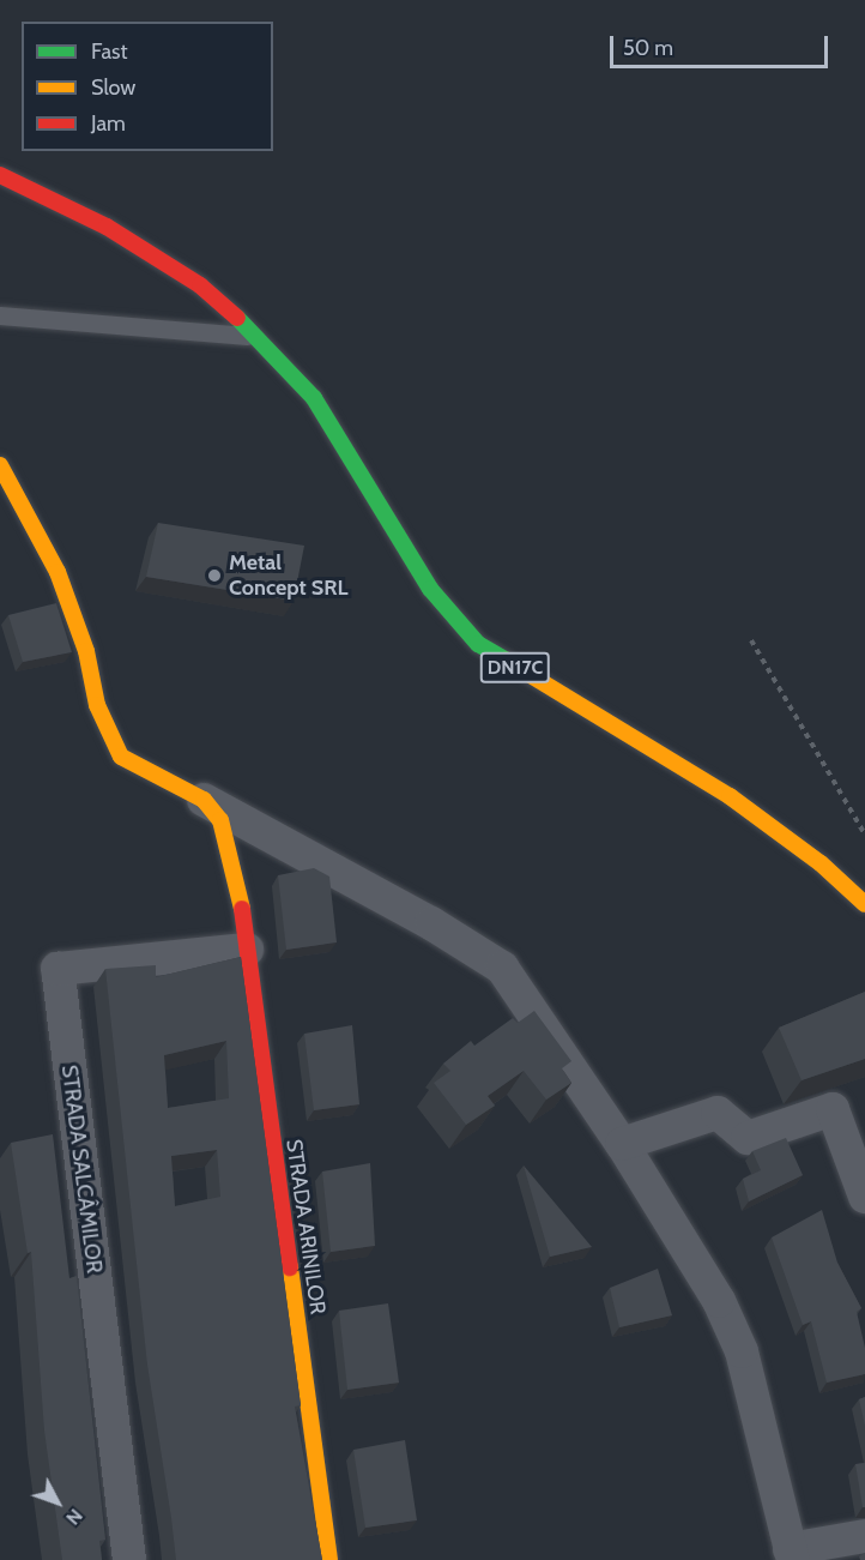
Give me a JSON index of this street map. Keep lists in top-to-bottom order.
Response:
{
  "streets": {
    "street": ["DN17C", "STRADA SALCÂMILOR", "STRADA ARINILOR"]
  },
  "crossings": [
    ["STRADA SALCÂMILOR", "STRADA ARINILOR"]
  ],
  "places": ["Metal Concept SRL"],
  "legend": ["Fast", "Slow", "Jam"],
  "scale_bar": "50 m",
  "north": "bottom right"
}
